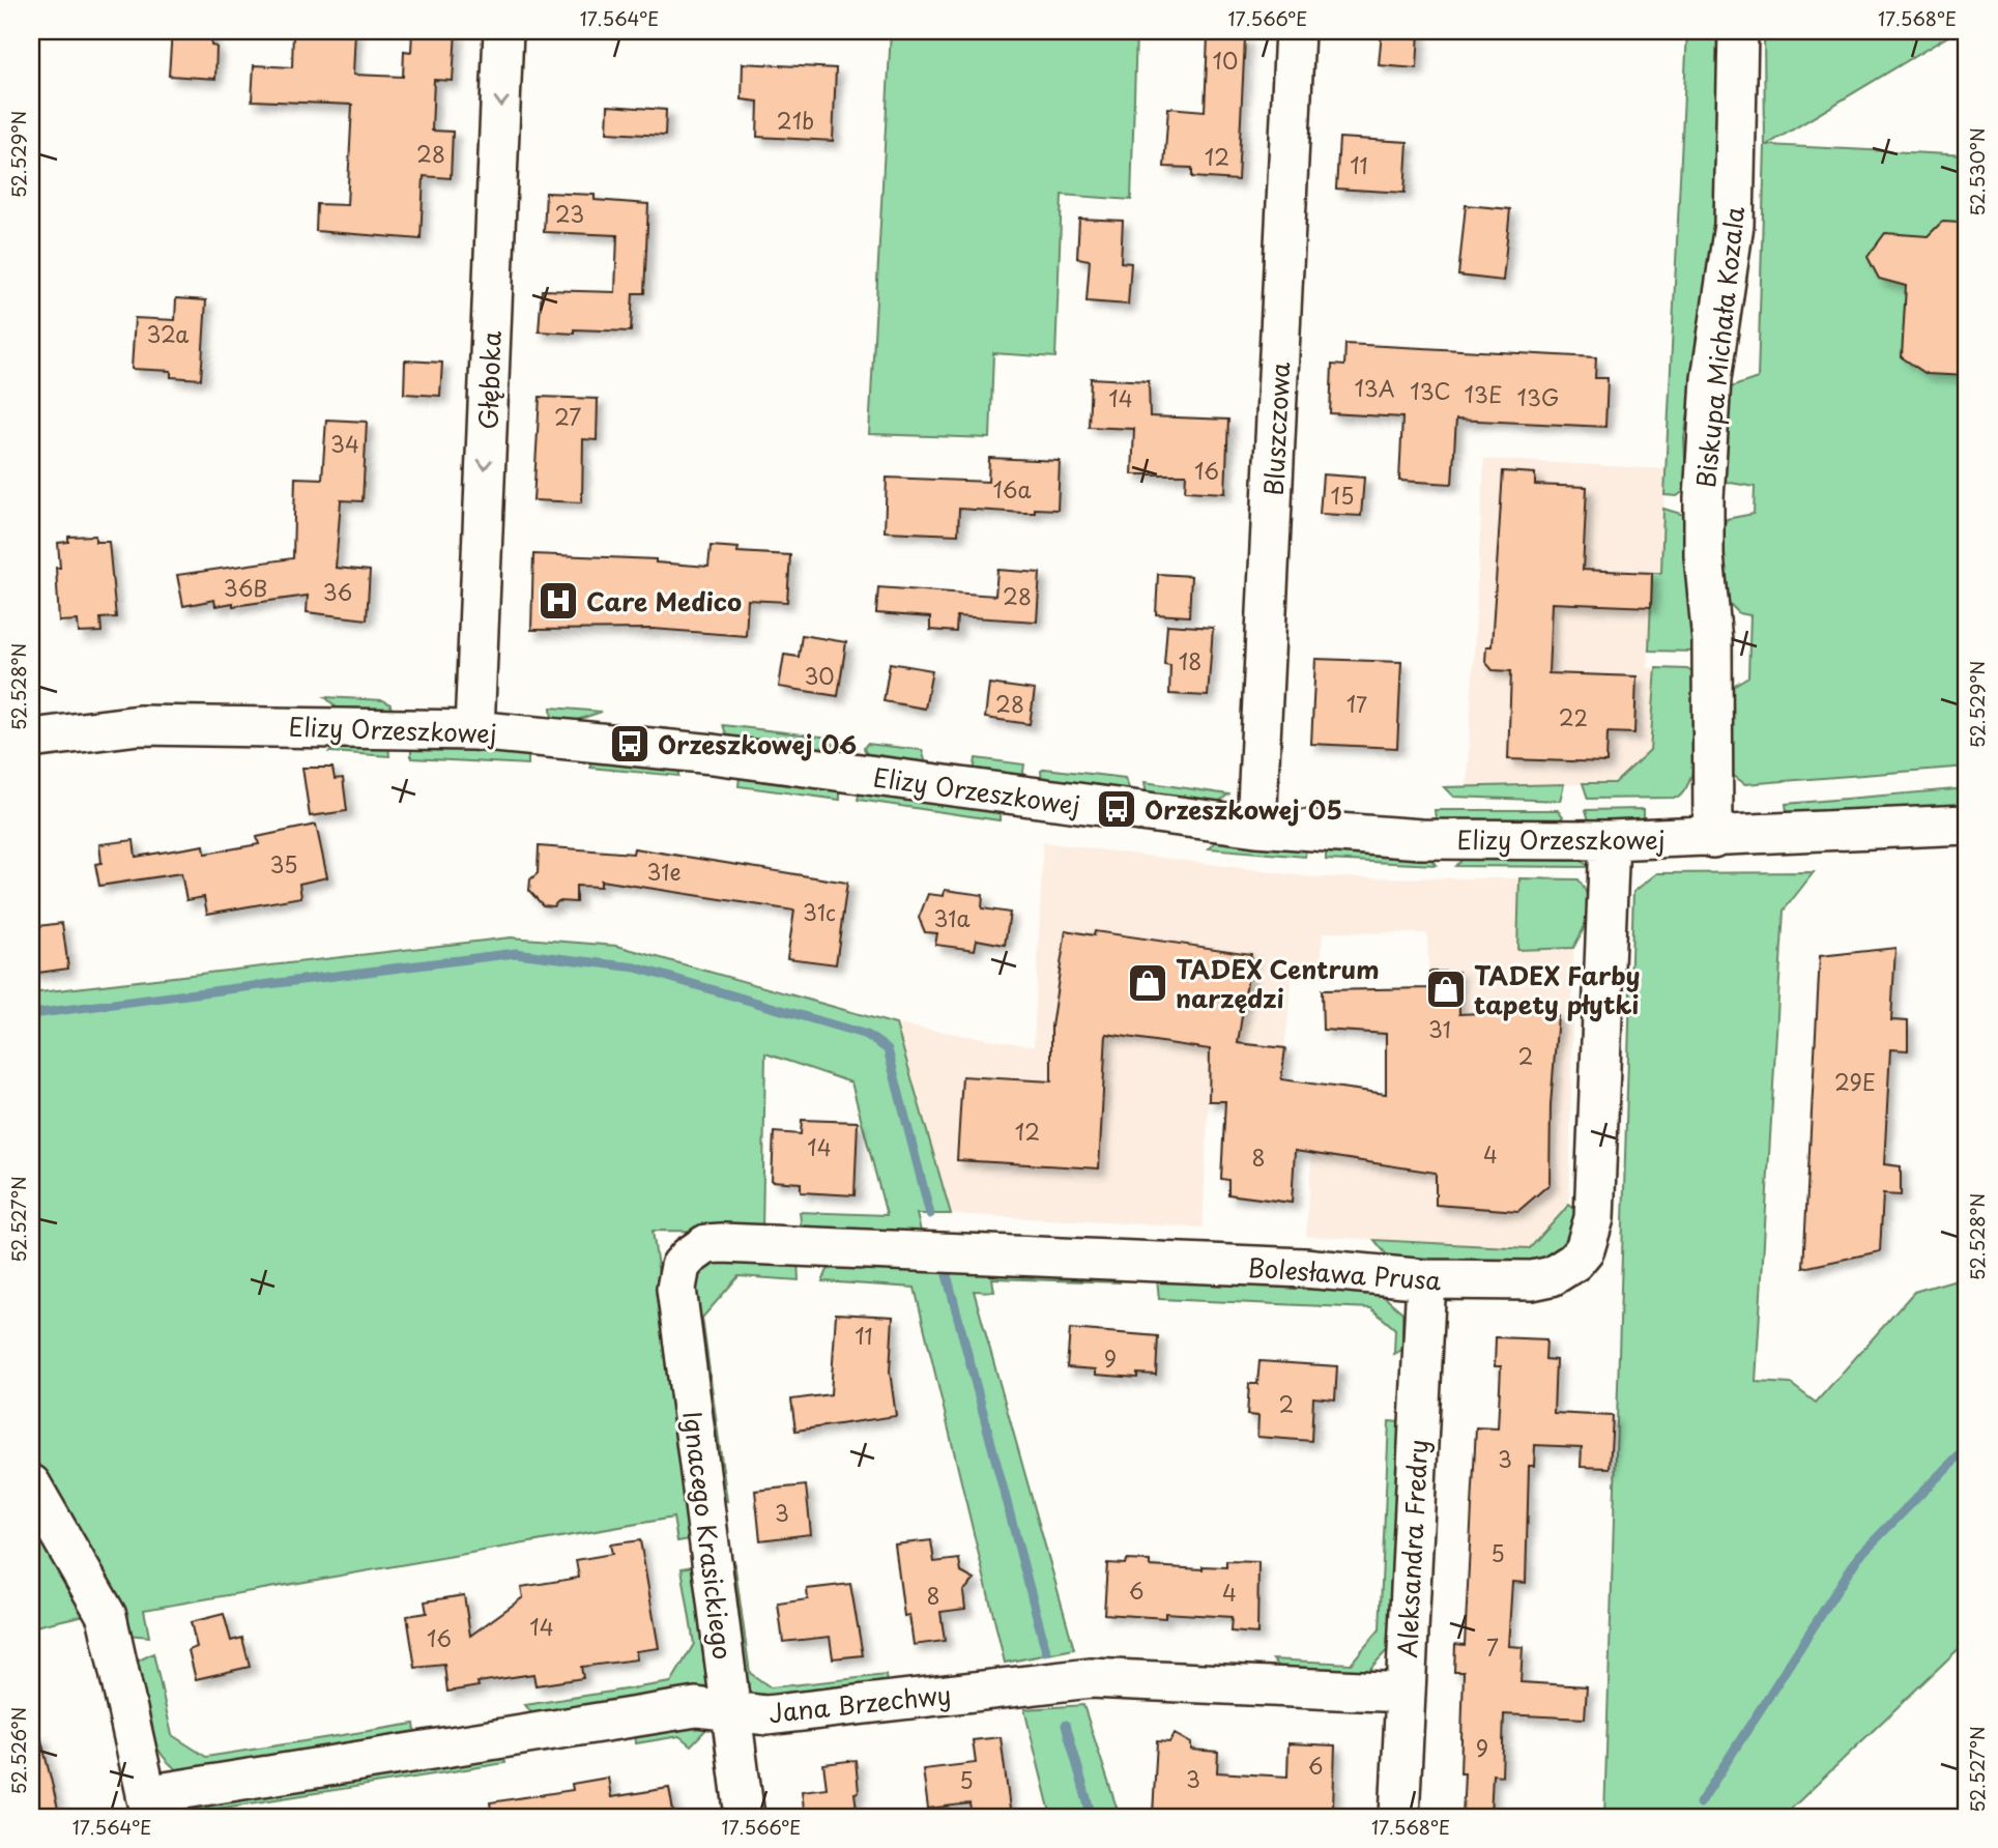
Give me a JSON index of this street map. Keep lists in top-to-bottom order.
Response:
{
  "streets": {
    "street": [
      "Biskupa Michała Kozala",
      "Głęboka",
      "Bluszczowa",
      "Elizy Orzeszkowej",
      "Bolesława Prusa",
      "Ignacego Krasickiego",
      "Aleksandra Fredry",
      "Jana Brzechwy"
    ]
  },
  "crossings": [
    ["Biskupa Michała Kozala", "Elizy Orzeszkowej"],
    ["Głęboka", "Elizy Orzeszkowej"],
    ["Bluszczowa", "Elizy Orzeszkowej"],
    ["Elizy Orzeszkowej", "Bolesława Prusa"],
    ["Bolesława Prusa", "Ignacego Krasickiego"],
    ["Bolesława Prusa", "Aleksandra Fredry"],
    ["Ignacego Krasickiego", "Jana Brzechwy"],
    ["Aleksandra Fredry", "Jana Brzechwy"]
  ],
  "one_way": ["Głęboka"],
  "places": {
    "hospital": ["Care Medico"],
    "bus stop": ["Orzeszkowej 06", "Orzeszkowej 05"],
    "shop": ["TADEX Centrum narzędzi", "TADEX Farby tapety płytki"]
  },
  "house_numbers": [
    "10",
    "21b",
    "28",
    "12",
    "11",
    "23",
    "32a",
    "13A",
    "13C",
    "13E",
    "13G",
    "14",
    "27",
    "34",
    "16",
    "16a",
    "15",
    "36B",
    "36",
    "28",
    "18",
    "30",
    "28",
    "17",
    "22",
    "35",
    "31e",
    "31c",
    "31a",
    "31",
    "2",
    "29E",
    "12",
    "14",
    "4",
    "8",
    "11",
    "9",
    "2",
    "3",
    "3",
    "5",
    "6",
    "4",
    "8",
    "14",
    "16",
    "7",
    "9",
    "6",
    "3",
    "5"
  ],
  "coordinates": [
    "17.564°E",
    "17.566°E",
    "17.568°E",
    "52.529°N",
    "52.530°N",
    "52.528°N",
    "52.527°N",
    "52.526°N"
  ]
}
